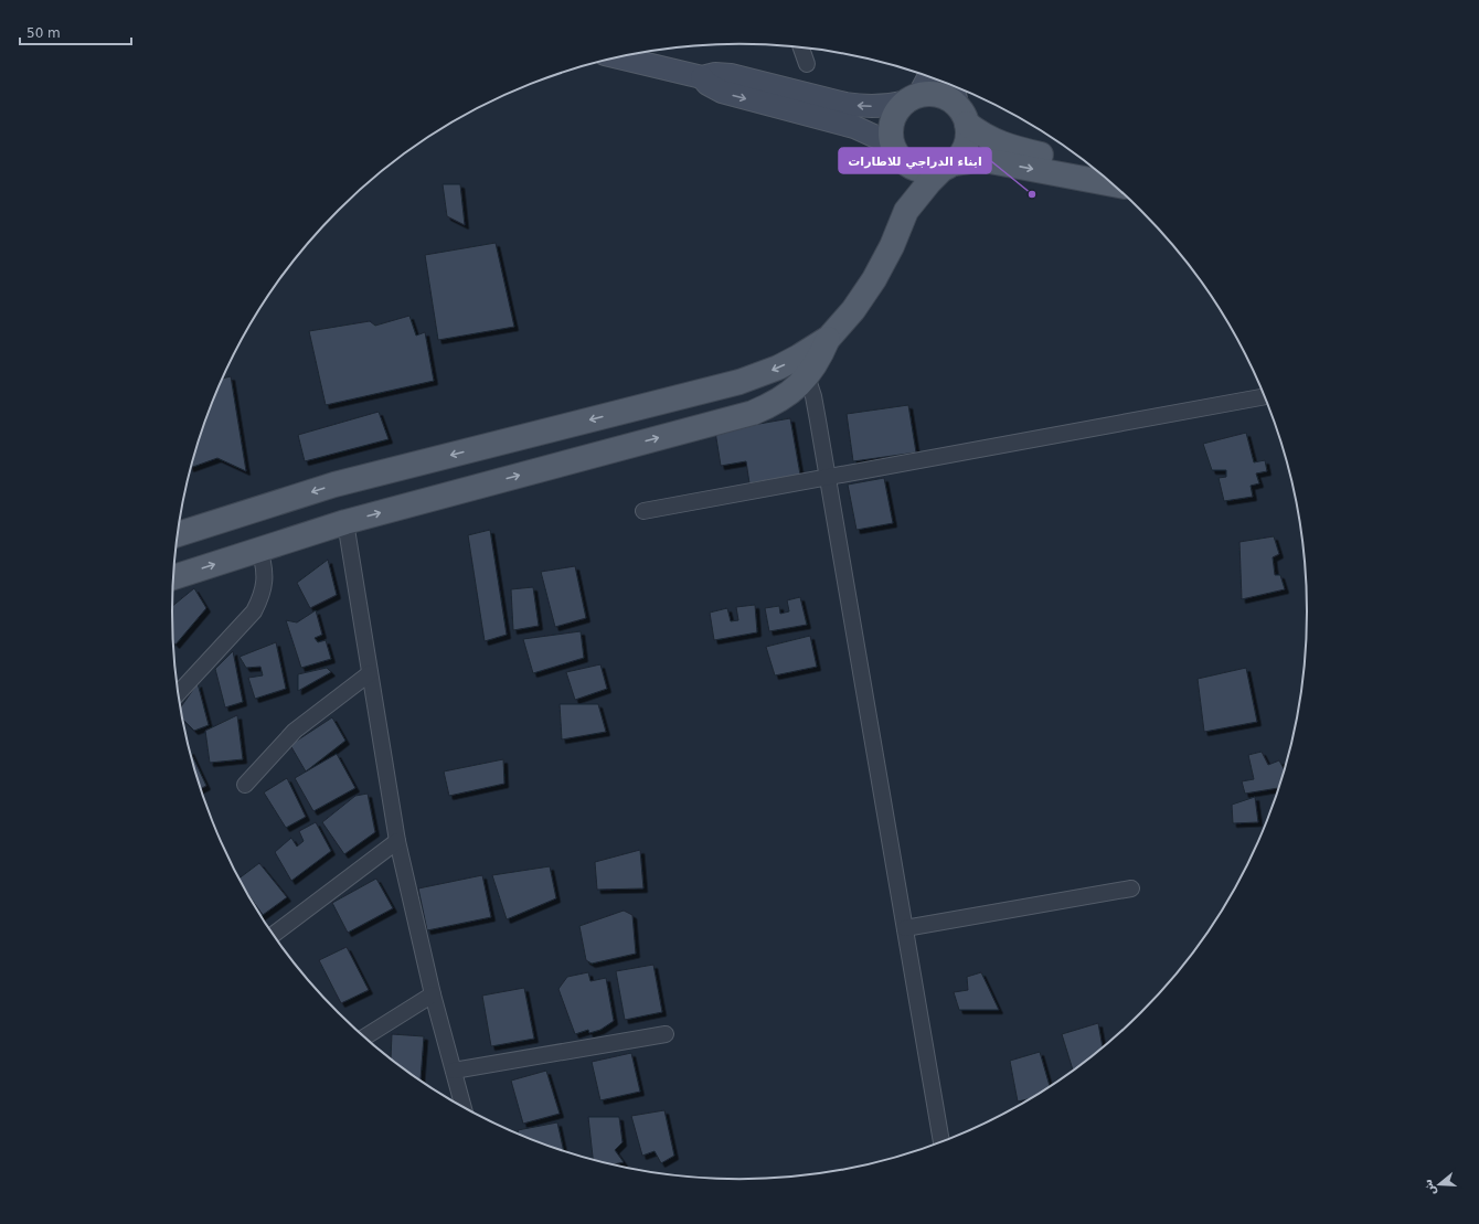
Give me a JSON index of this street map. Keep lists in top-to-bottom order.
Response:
{
  "places": ["ابناء الدراجي للاطارات"],
  "scale_bar": "50 m",
  "north": "left"
}
